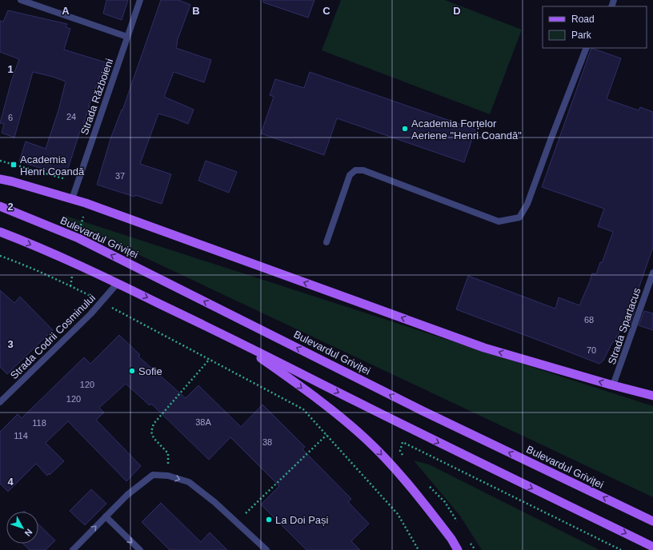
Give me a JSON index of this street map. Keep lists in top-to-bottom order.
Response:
{
  "streets": {
    "main road": ["Bulevardul Griviței"],
    "street": ["Strada Războieni", "Strada Spartacus", "Strada Codrii Cosminului"]
  },
  "places": {
    "other": ["Academia Forțelor Aeriene \"Henri Coandă\"", "Sofie", "La Doi Pași"],
    "transit": ["Academia Henri Coandă"]
  },
  "house_numbers": [
    "24",
    "6",
    "37",
    "68",
    "70",
    "120",
    "120",
    "38A",
    "118",
    "114",
    "38"
  ],
  "legend": ["Road", "Park"],
  "north": "bottom right",
  "grid": {
    "columns": [
      "A",
      "B",
      "C",
      "D"
    ],
    "rows": [
      "1",
      "2",
      "3",
      "4"
    ]
  }
}
